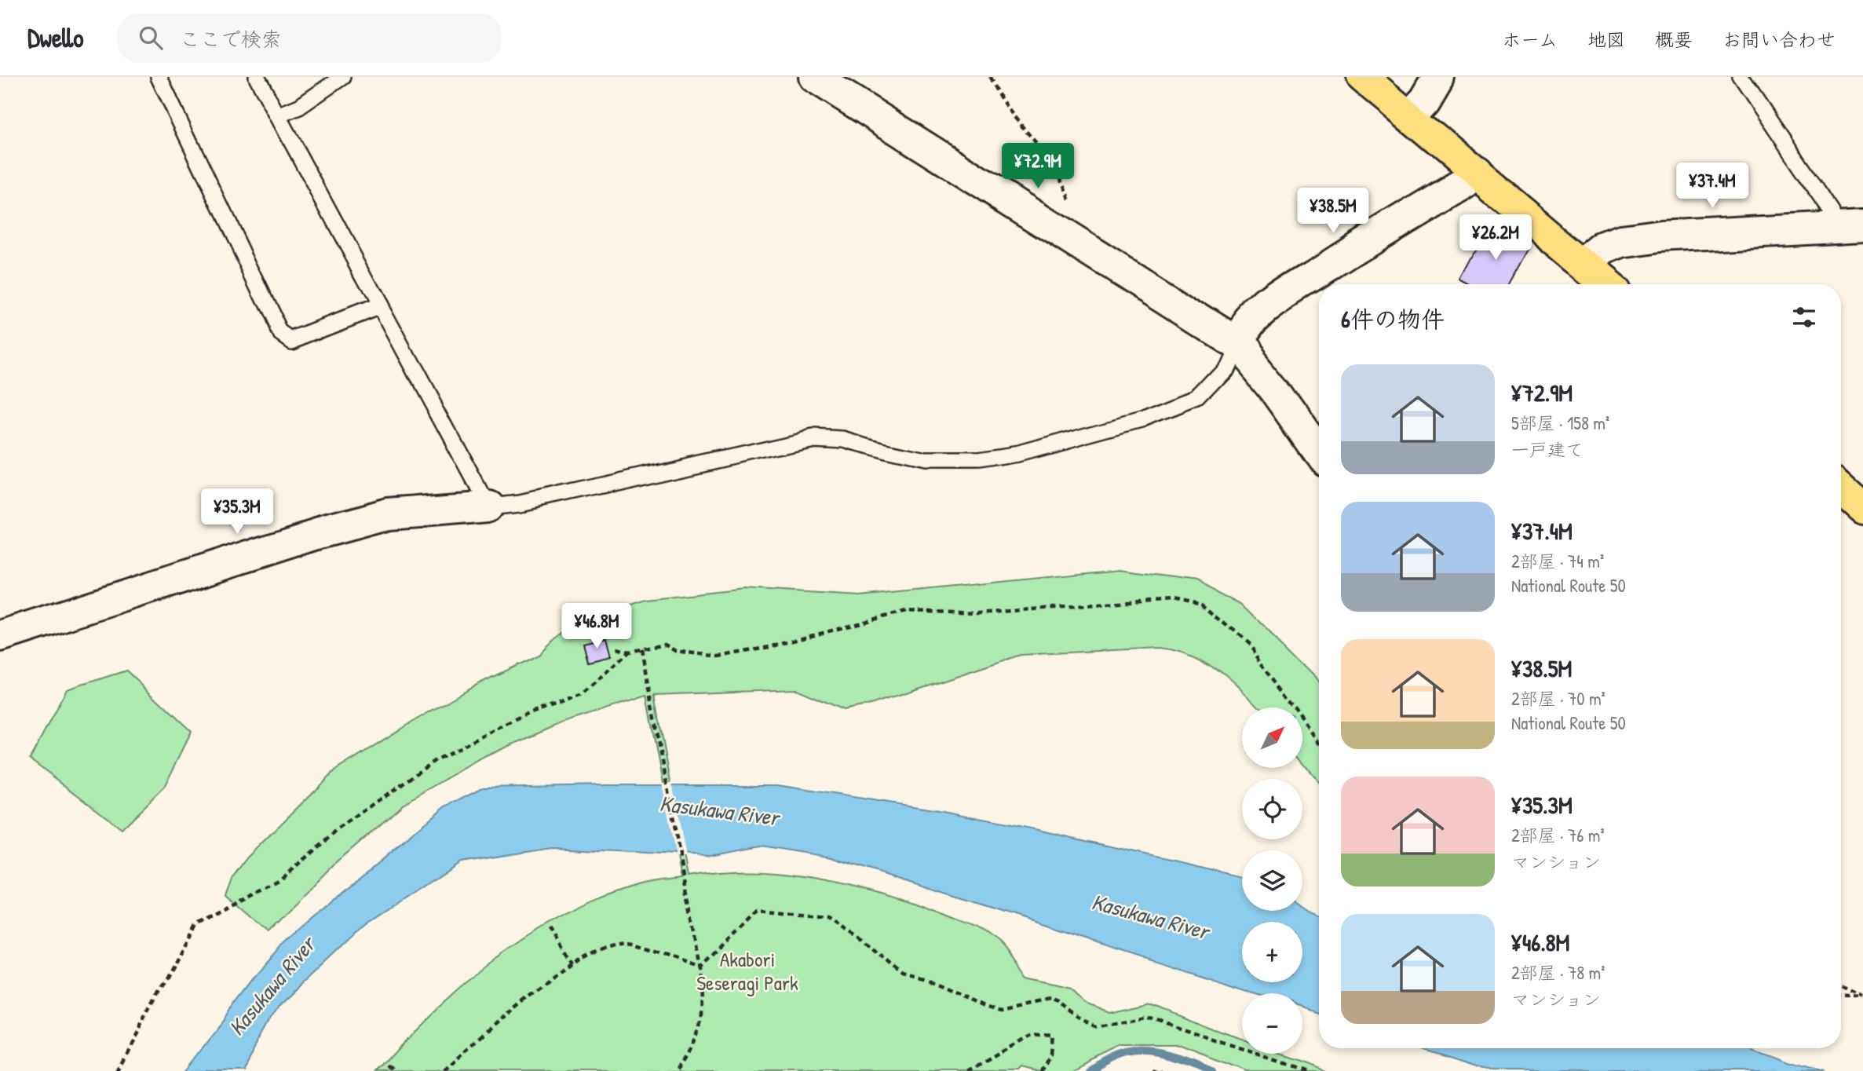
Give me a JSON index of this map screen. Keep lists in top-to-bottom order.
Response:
{
  "water": ["Kasukawa River"],
  "parks": ["Akabori Seseragi Park"],
  "north": "top right",
  "page": {
    "header": "Dwello",
    "search": "ここで検索",
    "nav": [
      "ホーム",
      "地図",
      "概要",
      "お問い合わせ"
    ],
    "price": [
      "¥72.9M",
      "¥37.4M",
      "¥38.5M",
      "¥26.2M",
      "¥35.3M",
      "¥46.8M"
    ],
    "heading": "6件の物件",
    "list": [
      {
        "name": "¥72.9M",
        "note": "5部屋 · 158 m² · 一戸建て"
      },
      {
        "name": "¥37.4M",
        "note": "2部屋 · 74 m² · National Route 50"
      },
      {
        "name": "¥38.5M",
        "note": "2部屋 · 70 m² · National Route 50"
      },
      {
        "name": "¥35.3M",
        "note": "2部屋 · 76 m² · マンション"
      },
      {
        "name": "¥46.8M",
        "note": "2部屋 · 78 m² · マンション"
      }
    ],
    "map_buttons": ["+", "−"]
  }
}
